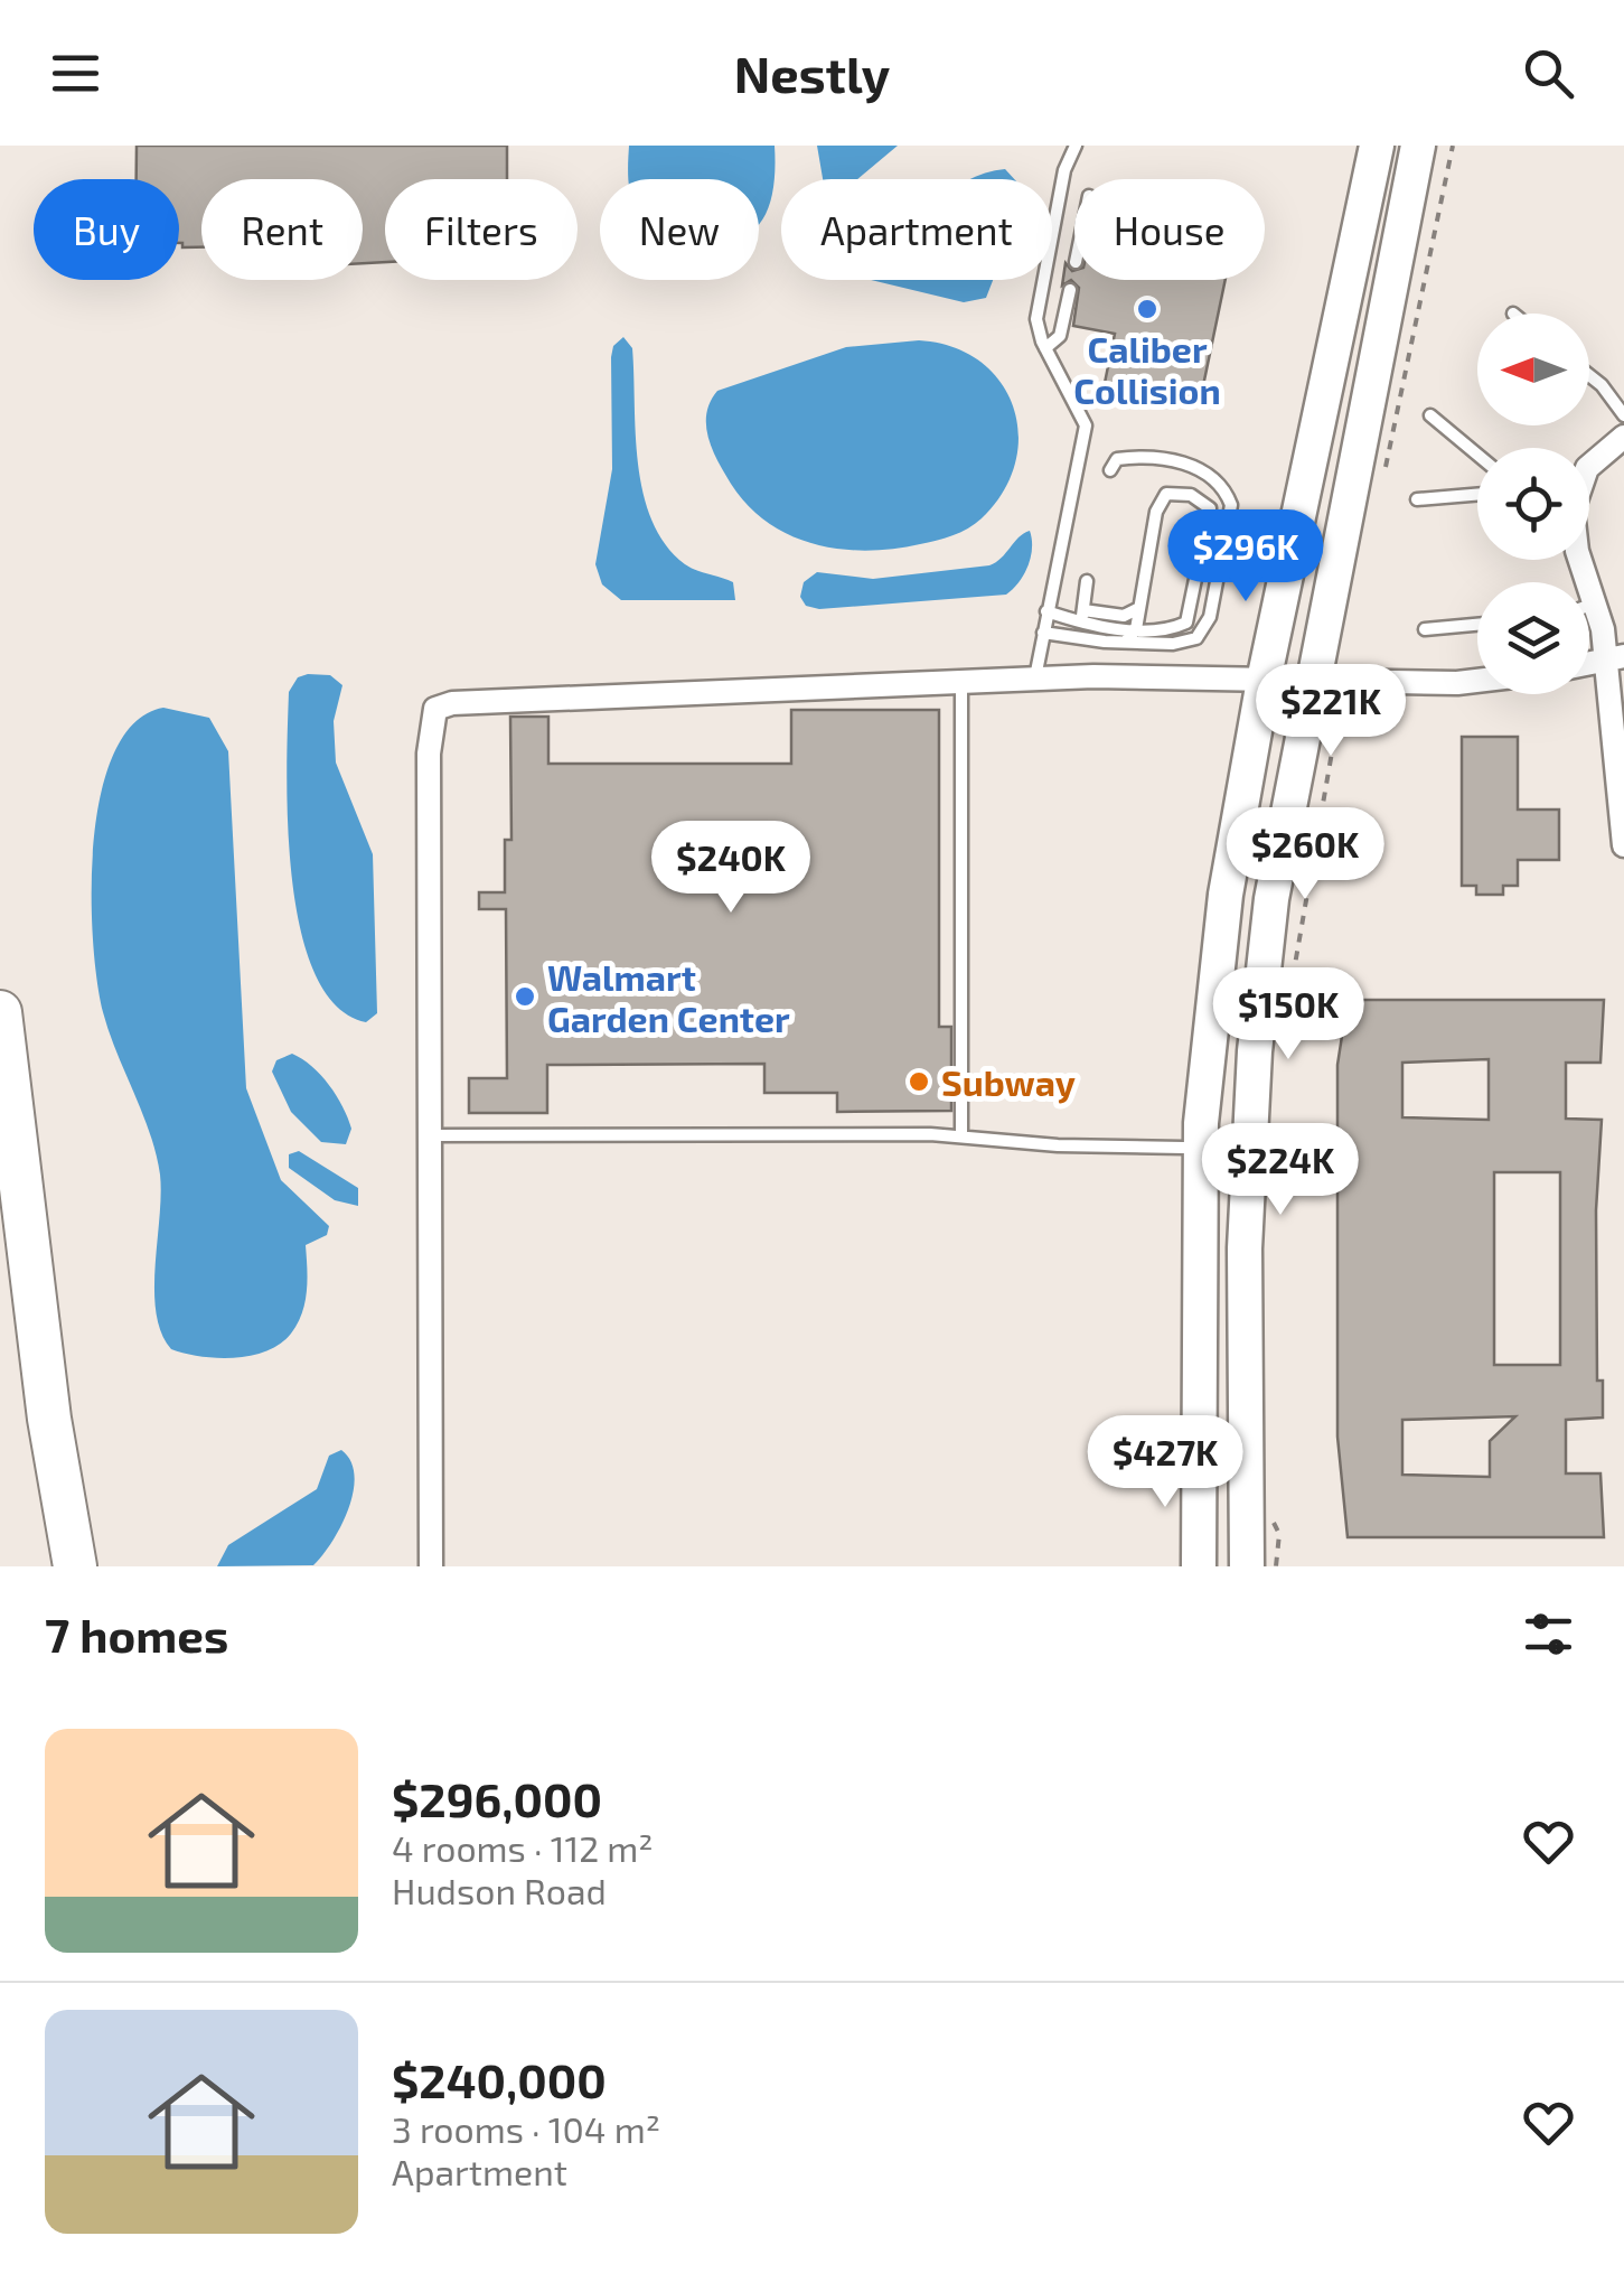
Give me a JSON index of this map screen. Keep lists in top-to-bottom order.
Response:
{
  "places": ["Caliber Collision", "Walmart Garden Center", "Subway"],
  "north": "left",
  "page": {
    "header": "Nestly",
    "chip": [
      "Buy",
      "Rent",
      "Filters",
      "New",
      "Apartment",
      "House"
    ],
    "price": [
      "$296K",
      "$221K",
      "$260K",
      "$240K",
      "$150K",
      "$224K",
      "$427K"
    ],
    "heading": "7 homes",
    "list": [
      {
        "name": "$296,000",
        "note": "4 rooms · 112 m² · Hudson Road"
      },
      {
        "name": "$240,000",
        "note": "3 rooms · 104 m² · Apartment"
      }
    ]
  }
}
